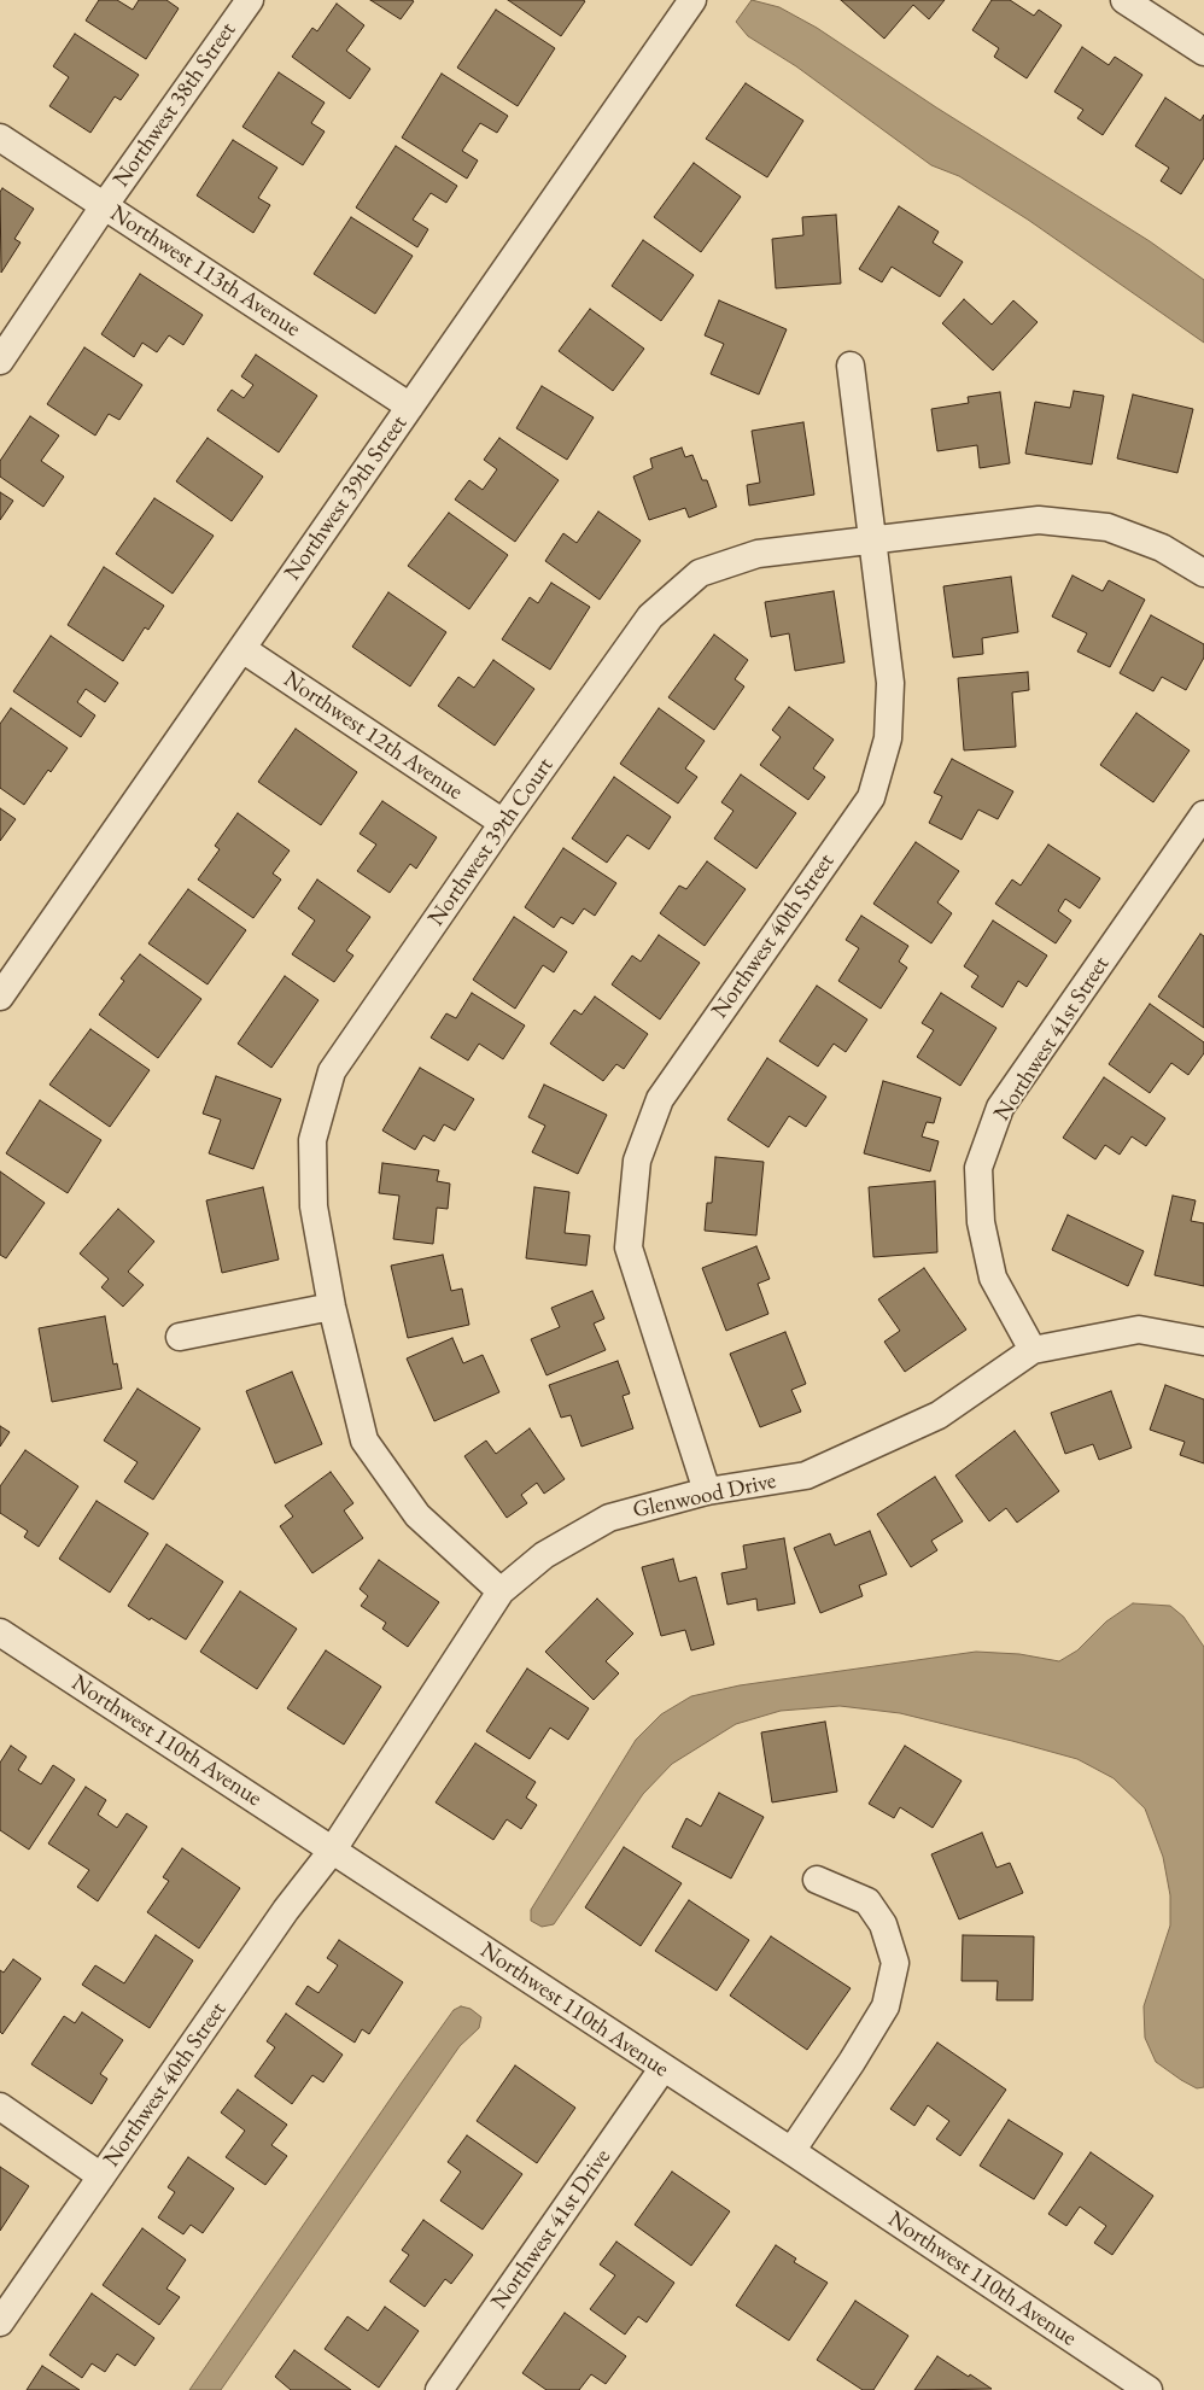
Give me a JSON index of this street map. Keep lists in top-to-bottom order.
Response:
{
  "streets": {
    "street": [
      "Northwest 38th Street",
      "Northwest 113th Avenue",
      "Northwest 39th Street",
      "Northwest 12th Avenue",
      "Northwest 39th Court",
      "Northwest 40th Street",
      "Northwest 41st Street",
      "Glenwood Drive",
      "Northwest 110th Avenue",
      "Northwest 41st Drive"
    ]
  },
  "crossings": [
    ["Northwest 38th Street", "Northwest 113th Avenue"],
    ["Northwest 113th Avenue", "Northwest 39th Street"],
    ["Northwest 39th Street", "Northwest 12th Avenue"],
    ["Northwest 12th Avenue", "Northwest 39th Court"],
    ["Northwest 39th Court", "Northwest 40th Street"],
    ["Northwest 39th Court", "Glenwood Drive"],
    ["Northwest 40th Street", "Glenwood Drive"],
    ["Northwest 40th Street", "Northwest 110th Avenue"],
    ["Northwest 41st Street", "Glenwood Drive"],
    ["Glenwood Drive", "Northwest 110th Avenue"],
    ["Northwest 110th Avenue", "Northwest 41st Drive"]
  ]
}
